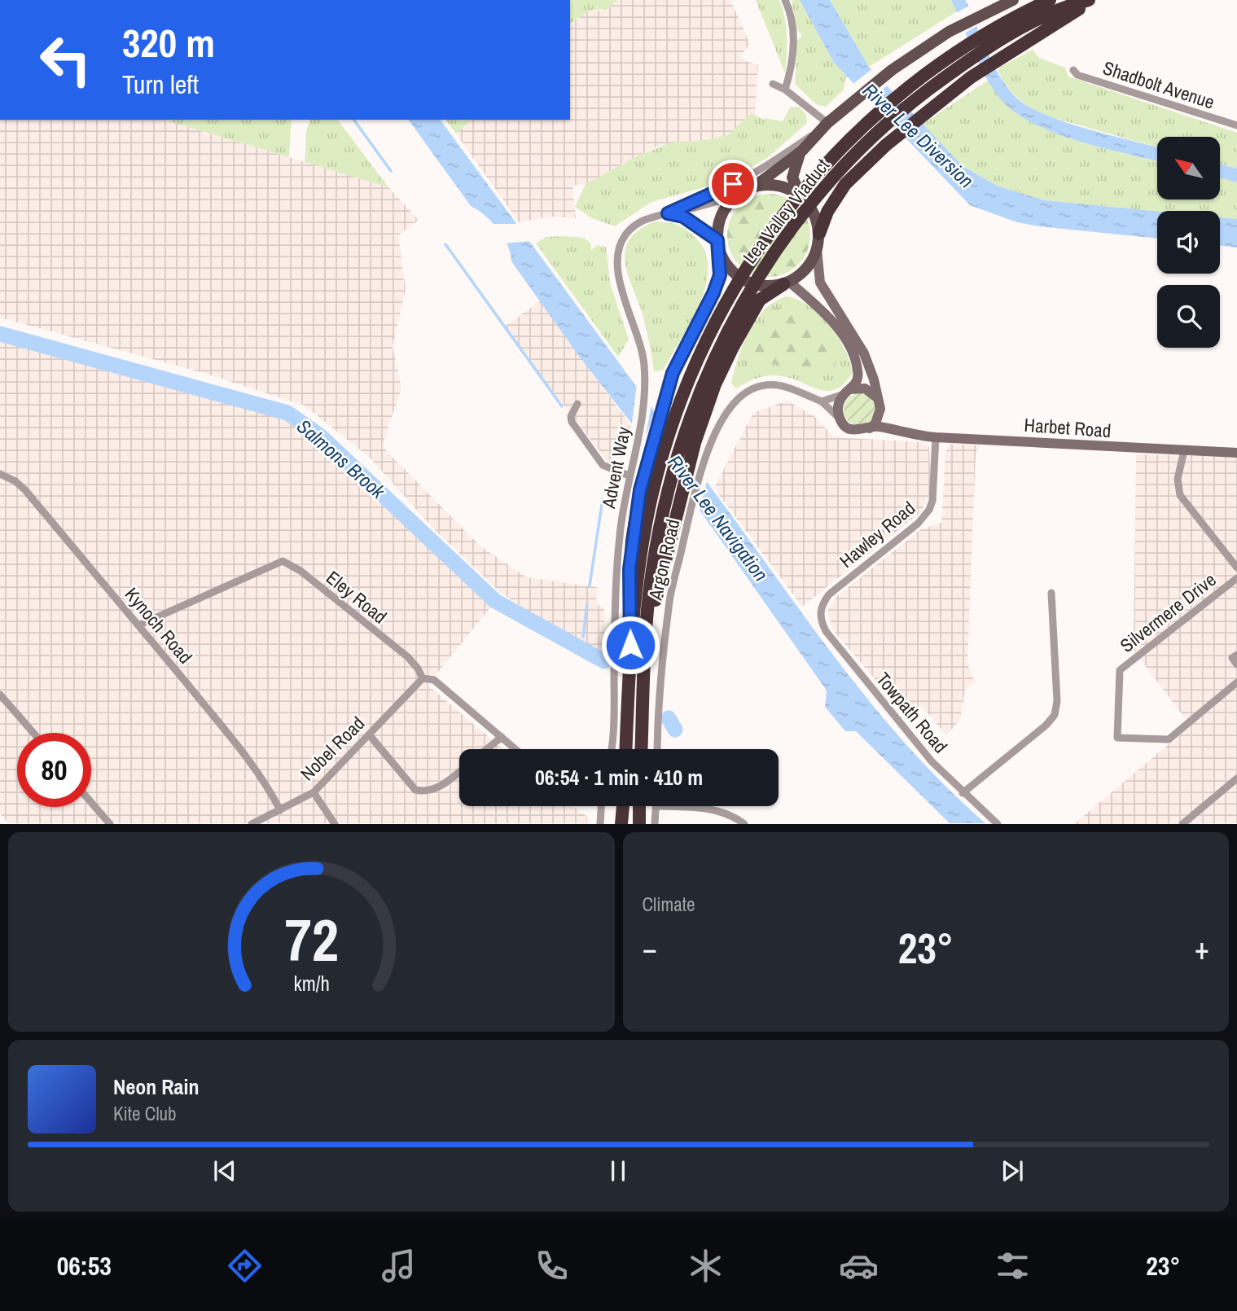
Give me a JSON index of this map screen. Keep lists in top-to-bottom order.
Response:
{
  "streets": {
    "highway": ["Lea Valley Viaduct"],
    "street": [
      "Shadbolt Avenue",
      "Harbet Road",
      "Advent Way",
      "Hawley Road",
      "Argon Road",
      "Eley Road",
      "Silvermere Drive",
      "Kynoch Road",
      "Towpath Road",
      "Nobel Road"
    ]
  },
  "crossings": [
    ["Harbet Road", "Hawley Road"],
    ["Harbet Road", "Argon Road"],
    ["Hawley Road", "Towpath Road"],
    ["Eley Road", "Kynoch Road"],
    ["Eley Road", "Nobel Road"],
    ["Kynoch Road", "Nobel Road"]
  ],
  "water": ["River Lee Diversion", "Salmons Brook", "River Lee Navigation"],
  "north": "top left",
  "page": {
    "turn": ["320 m", "Turn left"],
    "limit": "80",
    "trip": "06:54 · 1 min · 410 m",
    "tile": "Climate",
    "heat": ["−", "23°", "+"],
    "song": ["Neon Rain", "Kite Club"],
    "tabs": ["06:53", "23°"],
    "gauge": ["72", "km/h"]
  }
}
